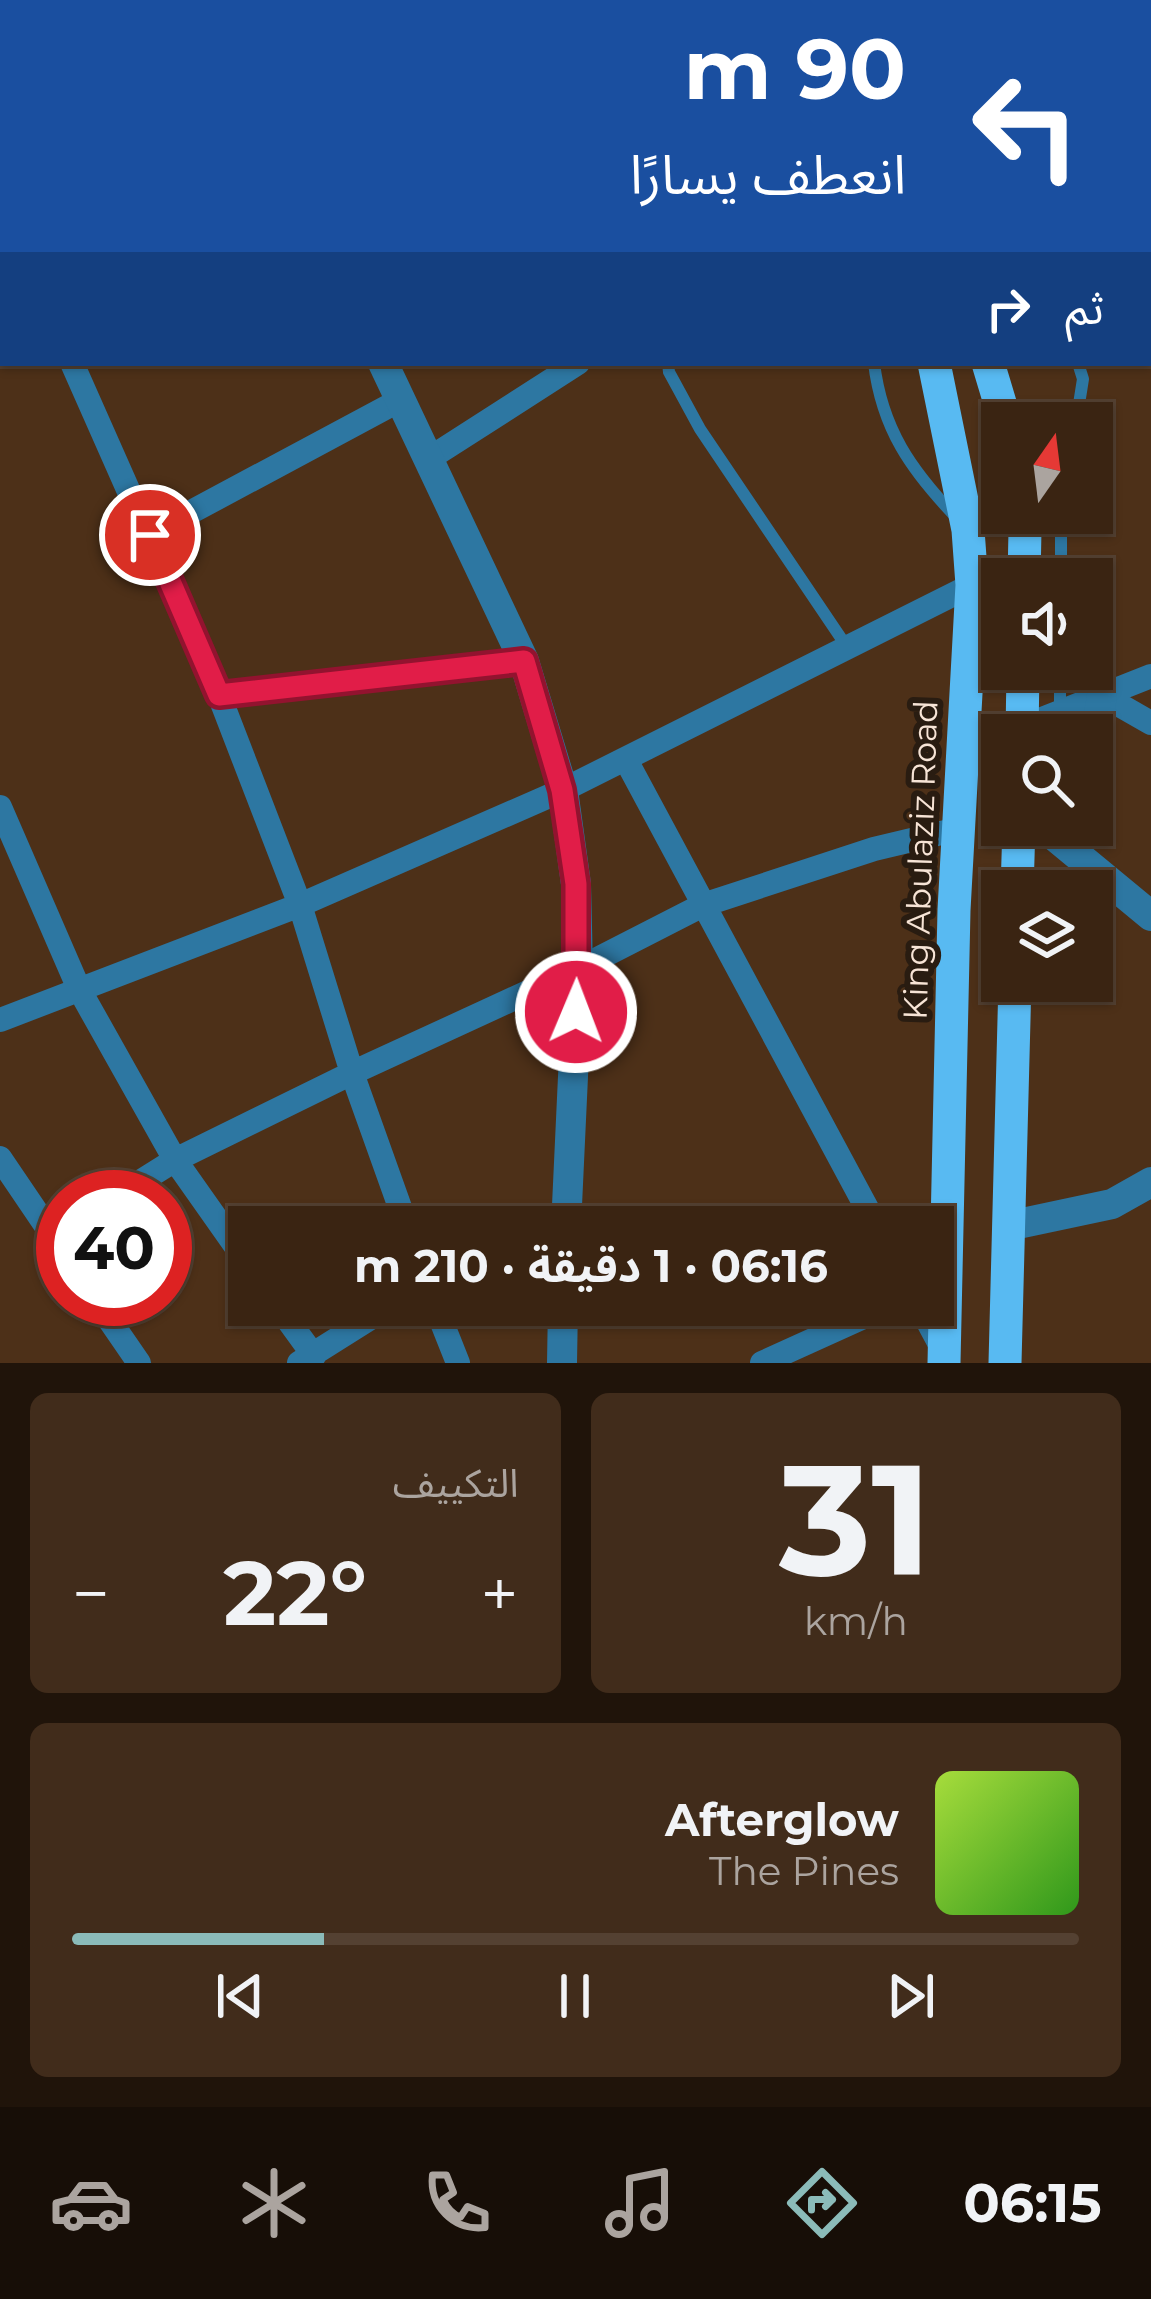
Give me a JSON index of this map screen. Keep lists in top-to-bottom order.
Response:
{
  "streets": {
    "highway": ["King Abulaziz Road"]
  },
  "north": "top",
  "page": {
    "turn": ["90 m", "انعطف يسارًا"],
    "then": "ثم",
    "limit": "40",
    "trip": "06:16 · 1 دقيقة · 210 m",
    "tile": [
      ["31", "km/h"],
      "التكييف"
    ],
    "heat": ["−", "22°", "+"],
    "song": ["Afterglow", "The Pines"],
    "tabs": "06:15"
  }
}
